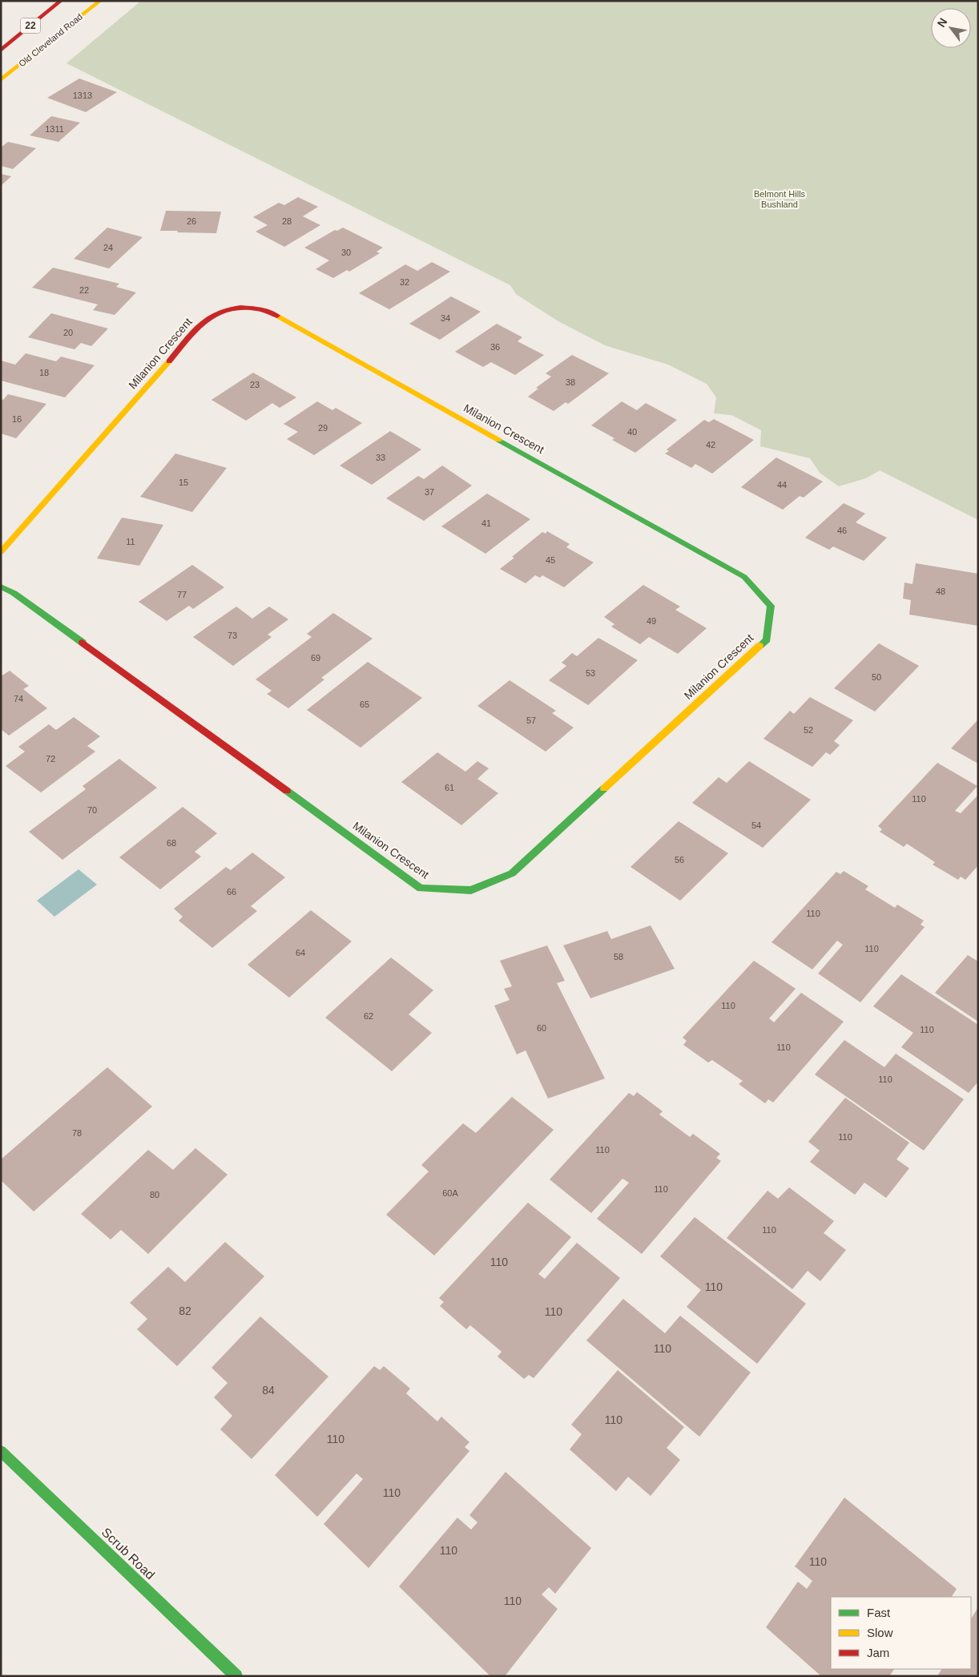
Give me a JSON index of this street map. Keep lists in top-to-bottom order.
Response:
{
  "streets": {
    "main road": [
      "22",
      "Old Cleveland Road",
      "Milanion Crescent",
      "Scrub Road"
    ]
  },
  "parks": ["Belmont Hills Bushland"],
  "house_numbers": [
    "1313",
    "1311",
    "26",
    "28",
    "24",
    "30",
    "32",
    "22",
    "34",
    "20",
    "36",
    "18",
    "38",
    "23",
    "16",
    "29",
    "40",
    "42",
    "33",
    "15",
    "44",
    "37",
    "41",
    "46",
    "11",
    "45",
    "48",
    "77",
    "49",
    "73",
    "69",
    "53",
    "50",
    "74",
    "65",
    "57",
    "52",
    "72",
    "61",
    "110",
    "70",
    "54",
    "68",
    "56",
    "66",
    "110",
    "110",
    "64",
    "58",
    "110",
    "62",
    "60",
    "110",
    "110",
    "110",
    "78",
    "110",
    "110",
    "110",
    "60A",
    "80",
    "110",
    "110",
    "110",
    "82",
    "110",
    "110",
    "84",
    "110",
    "110",
    "110",
    "110",
    "110",
    "110"
  ],
  "legend": ["Fast", "Slow", "Jam"],
  "north": "top left"
}
